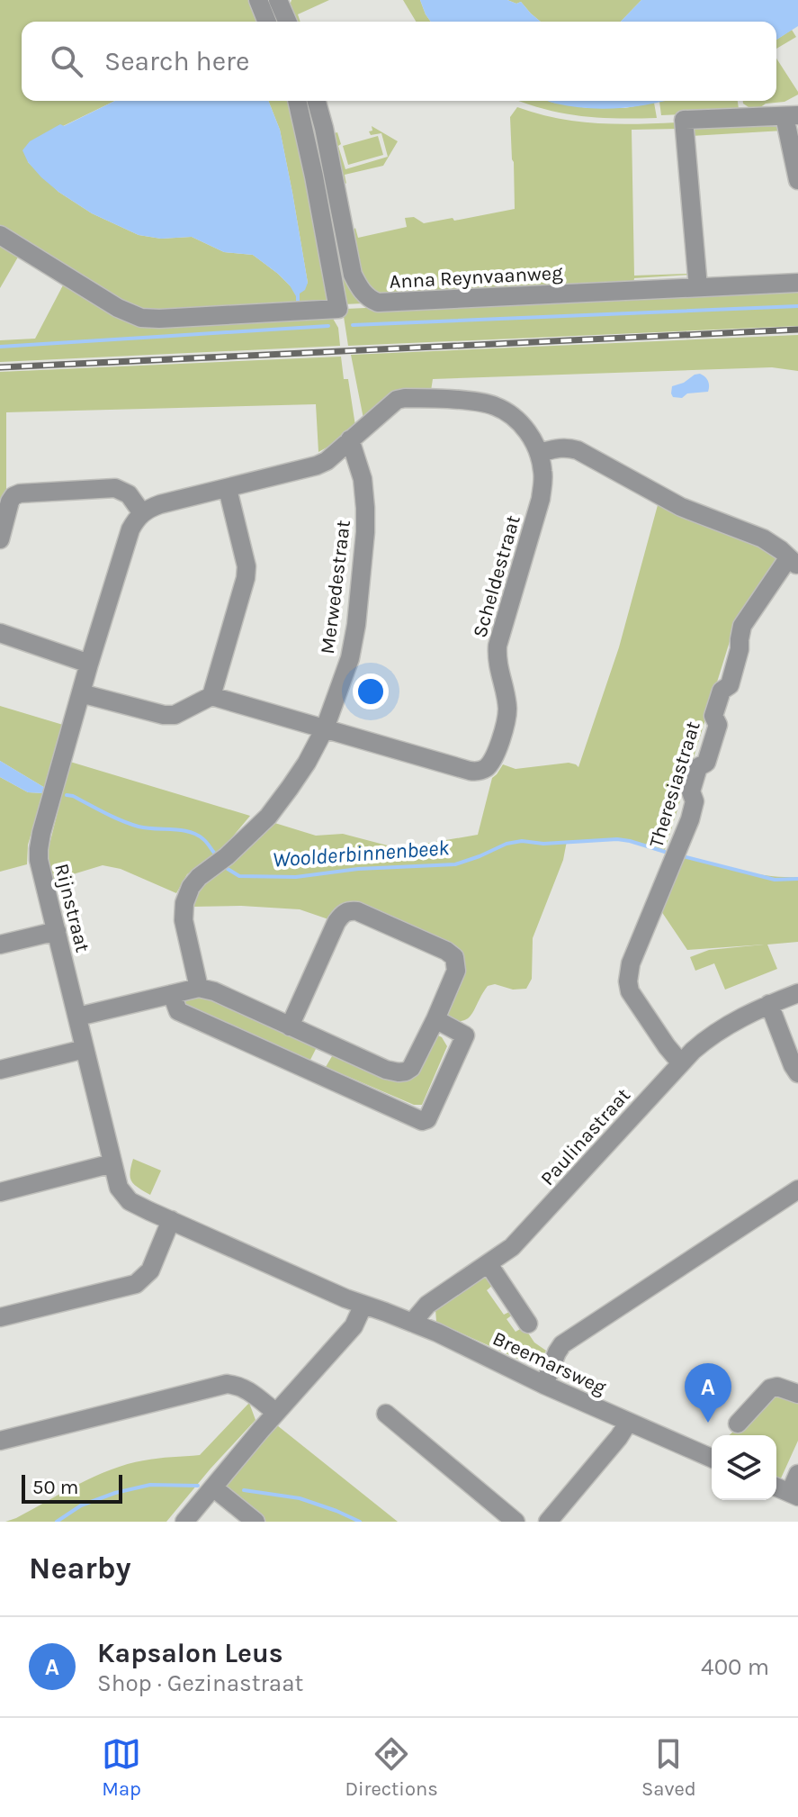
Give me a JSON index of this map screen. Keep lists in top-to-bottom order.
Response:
{
  "streets": {
    "street": [
      "Anna Reynvaanweg",
      "Scheldestraat",
      "Merwedestraat",
      "Theresiastraat",
      "Rijnstraat",
      "Paulinastraat",
      "Breemarsweg"
    ]
  },
  "crossings": [
    ["Scheldestraat", "Merwedestraat"],
    ["Theresiastraat", "Paulinastraat"],
    ["Rijnstraat", "Breemarsweg"],
    ["Paulinastraat", "Breemarsweg"]
  ],
  "water": ["Woolderbinnenbeek"],
  "scale_bar": "50 m",
  "page": {
    "search": "Search here",
    "pins": "A",
    "scale": "50 m",
    "heading": "Nearby",
    "list": [
      {
        "mark": "A",
        "name": "Kapsalon Leus",
        "note": "Shop · Gezinastraat",
        "value": "400 m"
      }
    ],
    "nav": ["Map", "Directions", "Saved"]
  }
}
